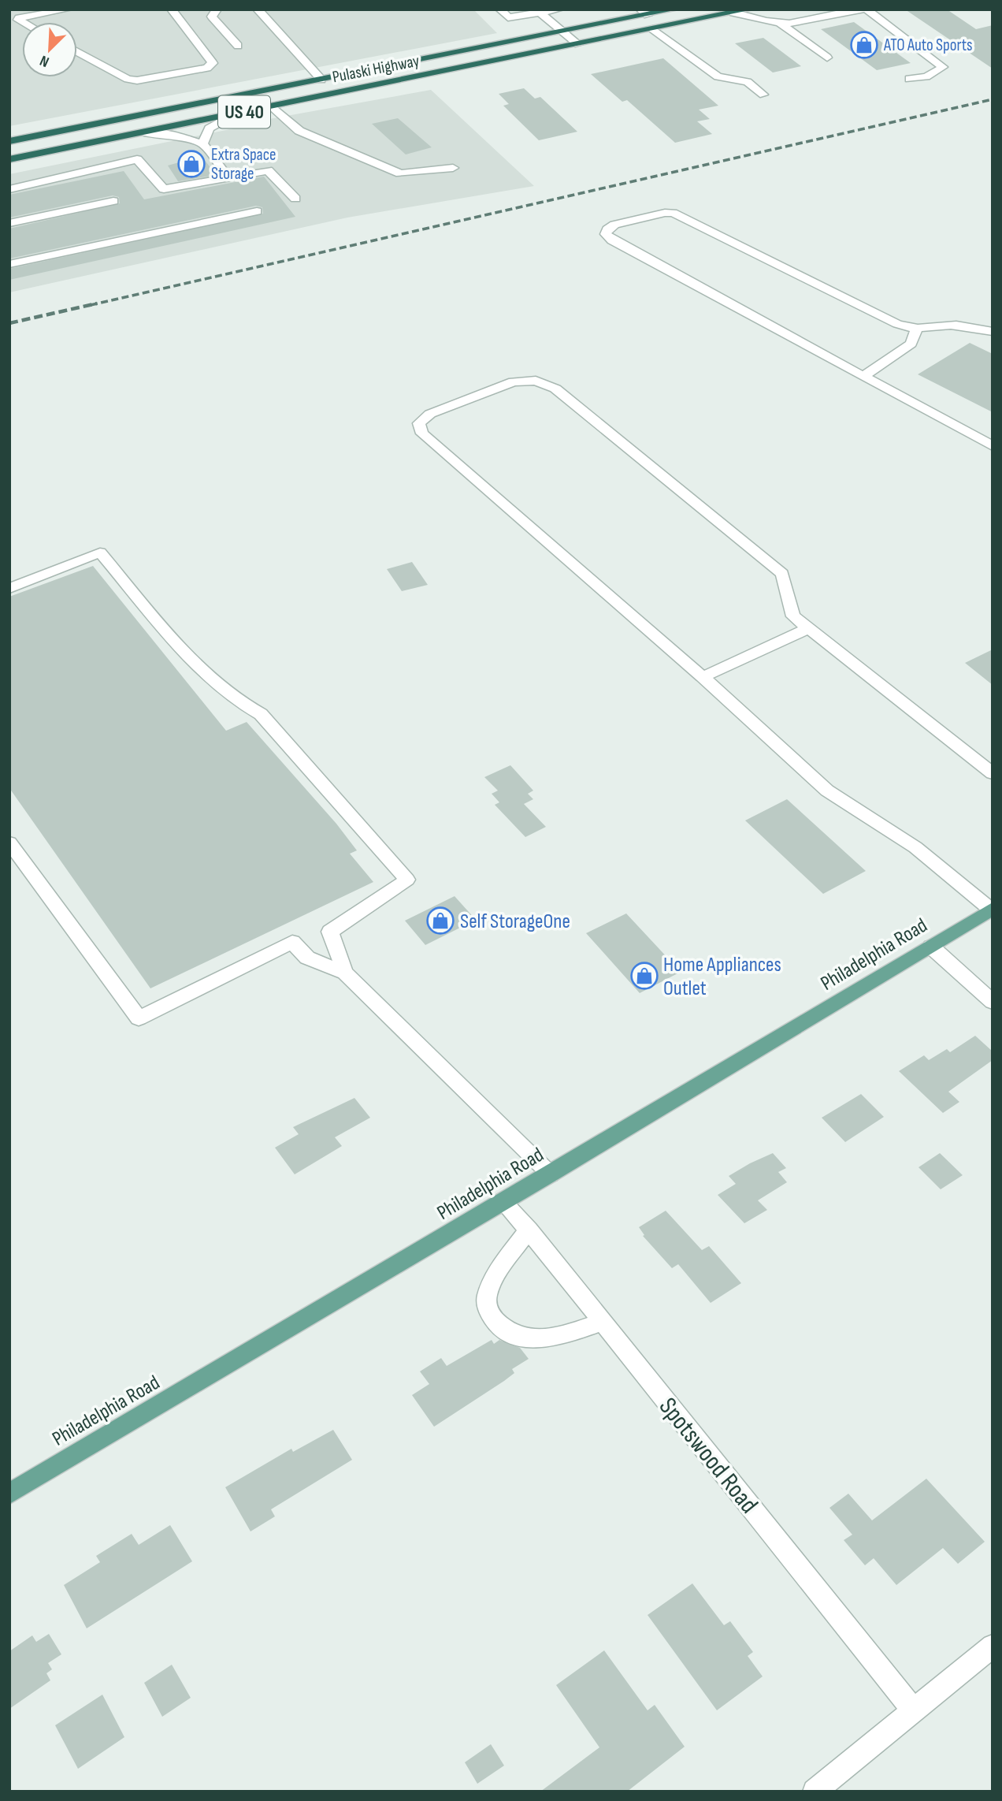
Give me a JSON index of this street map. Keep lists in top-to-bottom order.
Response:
{
  "streets": {
    "highway": ["Pulaski Highway", "US 40"],
    "main road": ["Philadelphia Road"],
    "street": ["Spotswood Road"]
  },
  "crossings": [
    ["Philadelphia Road", "Spotswood Road"]
  ],
  "places": {
    "shop": [
      "ATO Auto Sports",
      "Extra Space Storage",
      "Self StorageOne",
      "Home Appliances Outlet"
    ]
  },
  "north": "bottom left"
}
